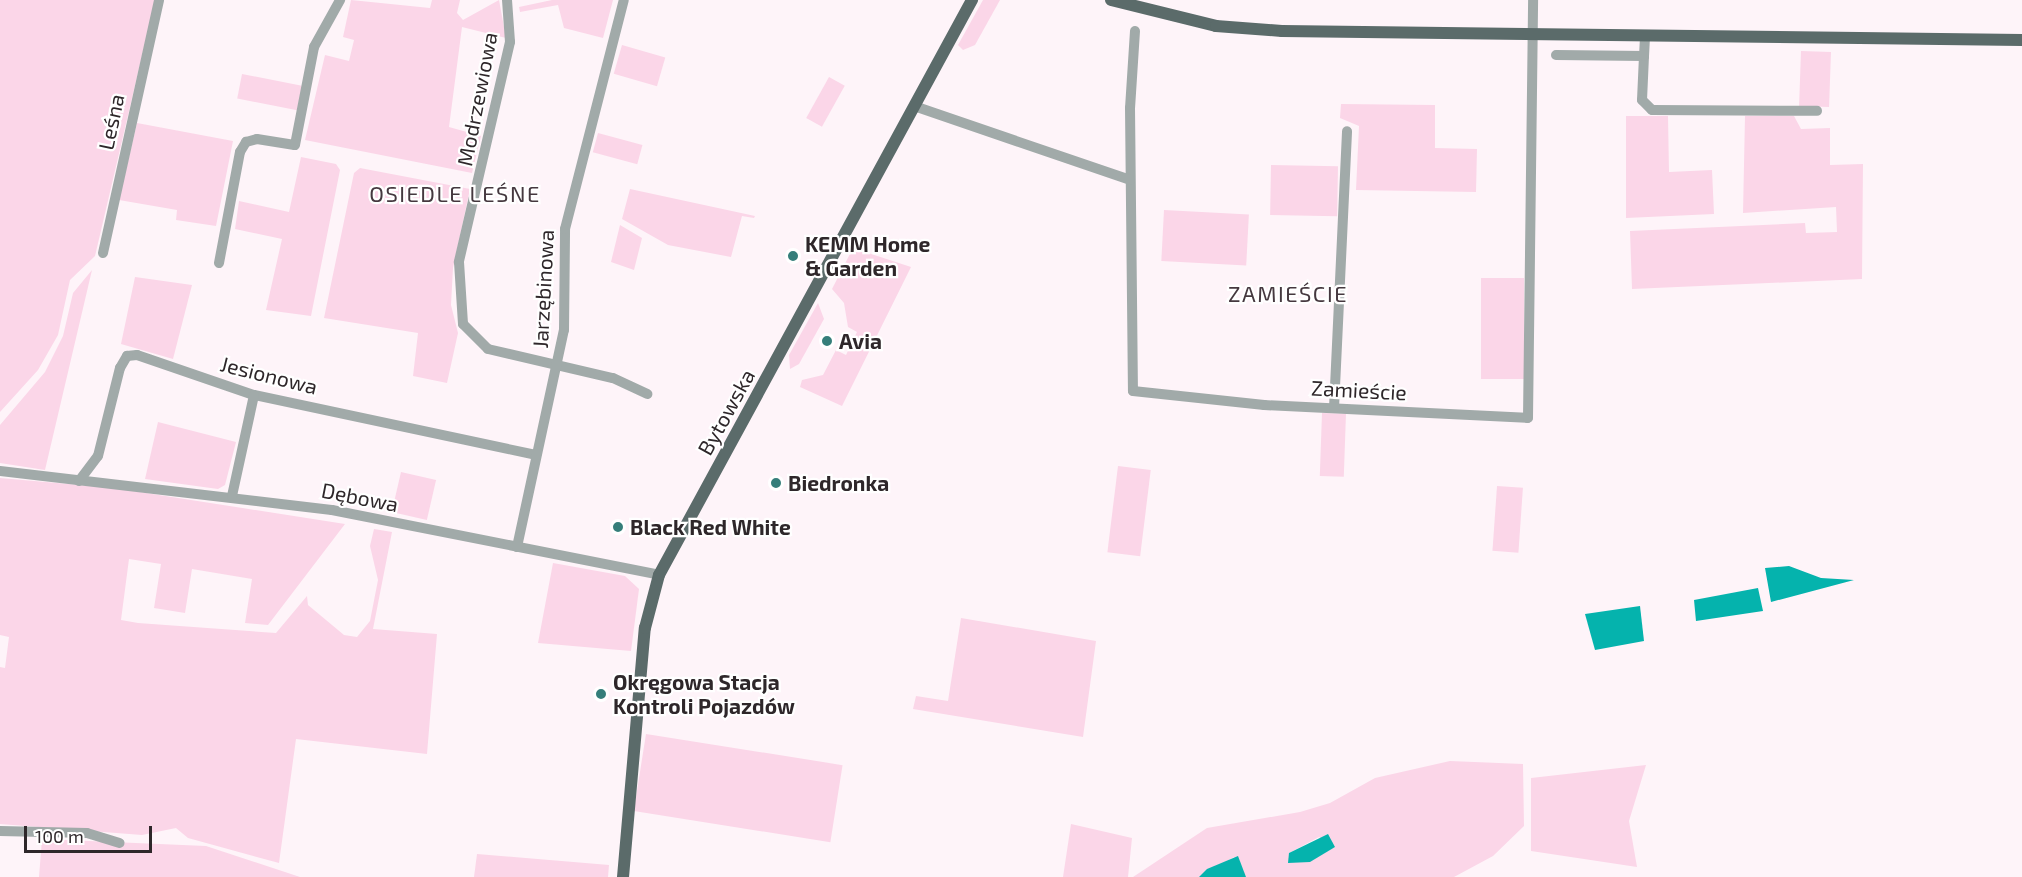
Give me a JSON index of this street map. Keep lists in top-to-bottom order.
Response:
{
  "streets": {
    "main road": ["Bytowska"],
    "street": [
      "Modrzewiowa",
      "Leśna",
      "Jarzębinowa",
      "Jesionowa",
      "Zamieście",
      "Dębowa"
    ]
  },
  "crossings": [
    ["Modrzewiowa", "Jarzębinowa"],
    ["Jarzębinowa", "Jesionowa"],
    ["Jarzębinowa", "Dębowa"],
    ["Jesionowa", "Dębowa"],
    ["Bytowska", "Dębowa"]
  ],
  "districts": ["OSIEDLE LEŚNE", "ZAMIEŚCIE"],
  "places": [
    "KEMM Home & Garden",
    "Avia",
    "Biedronka",
    "Black Red White",
    "Okręgowa Stacja Kontroli Pojazdów"
  ],
  "scale_bar": "100 m"
}
